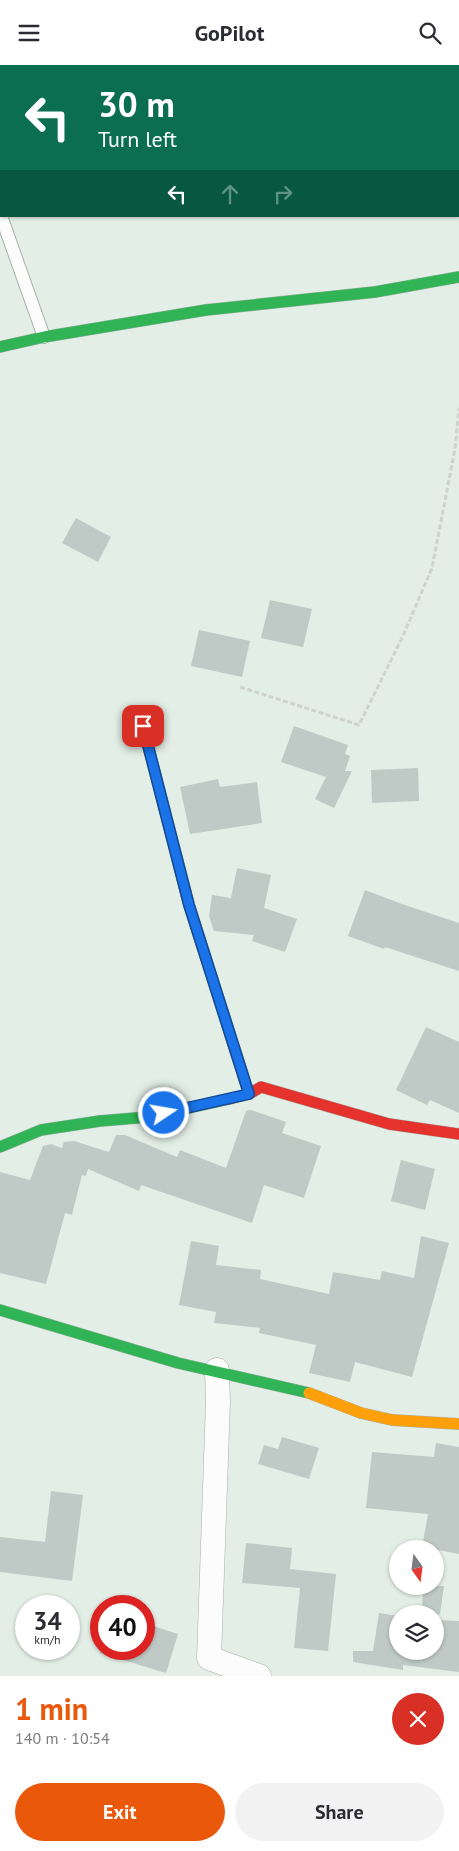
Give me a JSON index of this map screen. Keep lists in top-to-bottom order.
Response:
{
  "north": "bottom",
  "page": {
    "header": "GoPilot",
    "turn": ["30 m", "Turn left"],
    "speed": "34 km/h",
    "limit": "40",
    "heading": ["1 min", "140 m · 10:54"],
    "buttons": ["Exit", "Share"]
  }
}
